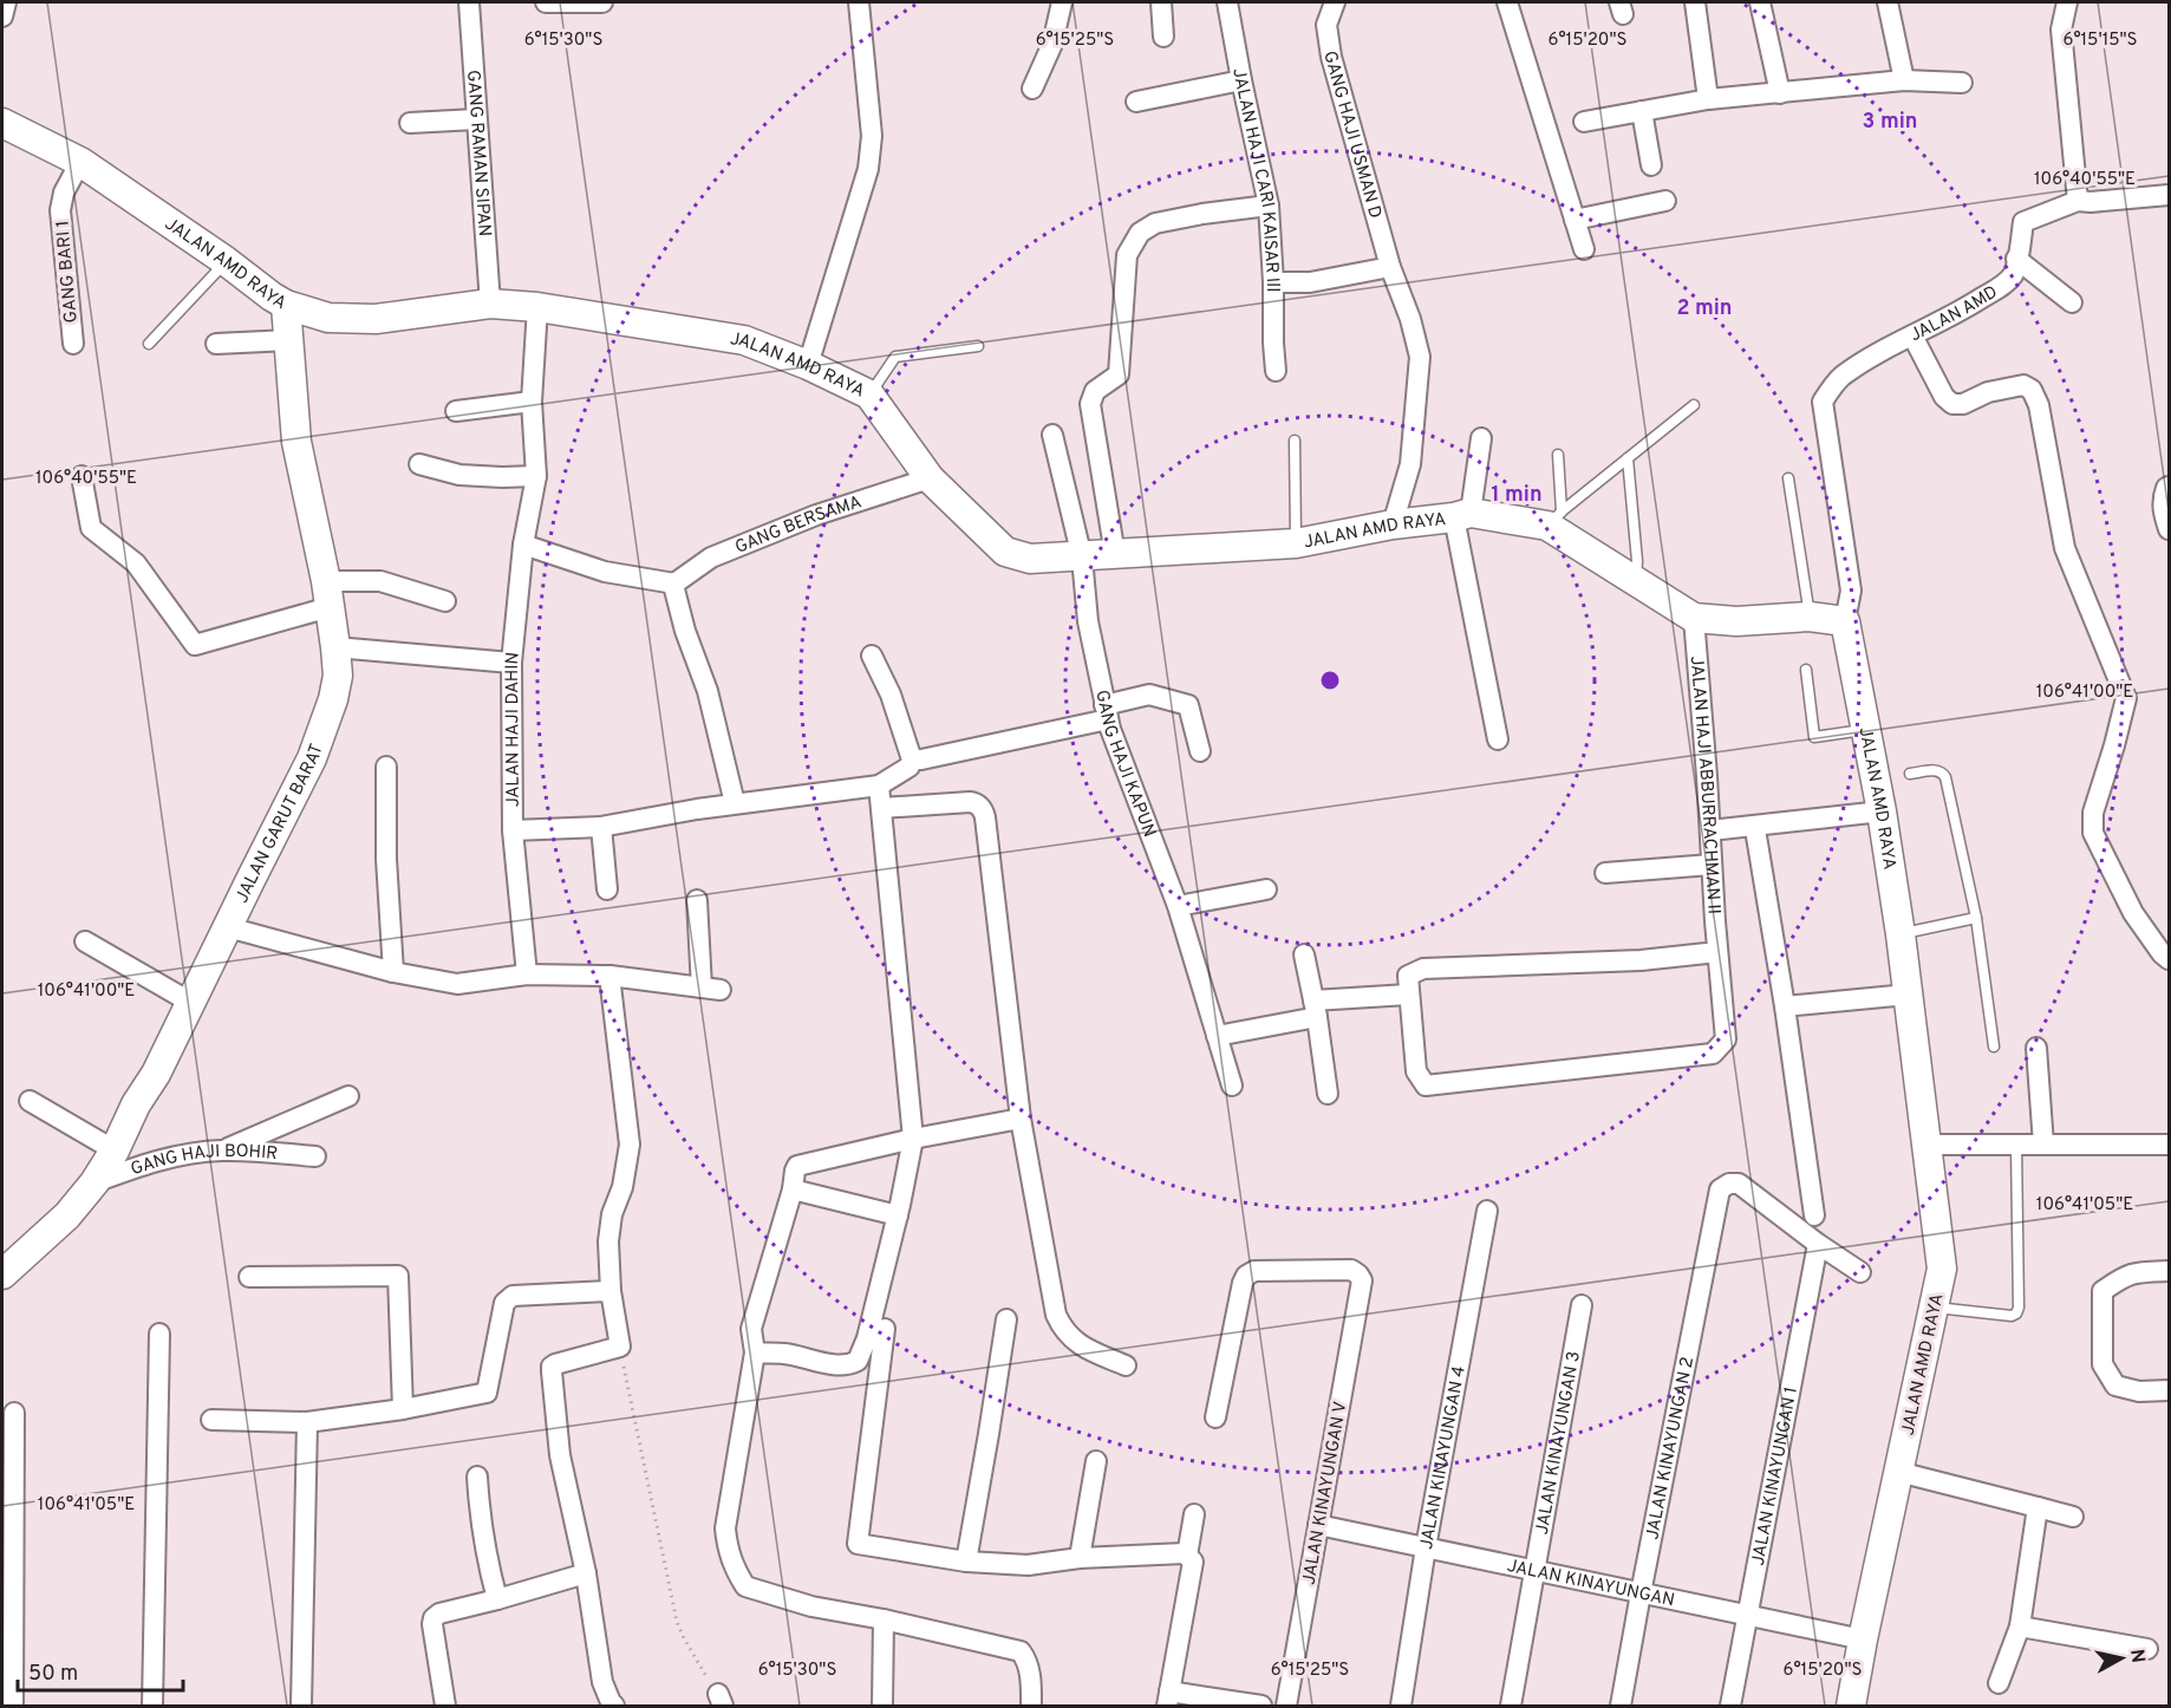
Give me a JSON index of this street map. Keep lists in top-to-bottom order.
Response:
{
  "streets": {
    "street": [
      "GANG HAJI USMAN D",
      "GANG RAMAN SIPAN",
      "JALAN HAJI CARI KAISAR III",
      "JALAN AMD RAYA",
      "GANG BARI 1",
      "JALAN AMD",
      "GANG BERSAMA",
      "JALAN HAJI DAHIN",
      "GANG HAJI KAPUN",
      "JALAN HAJI ABBURRACHMAN II",
      "JALAN GARUT BARAT",
      "GANG HAJI BOHIR",
      "JALAN KINAYUNGAN 3",
      "JALAN KINAYUNGAN 2",
      "JALAN KINAYUNGAN 4",
      "JALAN KINAYUNGAN 1",
      "JALAN KINAYUNGAN V",
      "JALAN KINAYUNGAN"
    ]
  },
  "crossings": [
    ["GANG HAJI USMAN D", "JALAN HAJI CARI KAISAR III"],
    ["GANG HAJI USMAN D", "JALAN AMD RAYA"],
    ["GANG RAMAN SIPAN", "JALAN AMD RAYA"],
    ["JALAN AMD RAYA", "GANG BARI 1"],
    ["JALAN AMD RAYA", "JALAN AMD"],
    ["JALAN AMD RAYA", "GANG BERSAMA"],
    ["JALAN AMD RAYA", "JALAN HAJI DAHIN"],
    ["JALAN AMD RAYA", "GANG HAJI KAPUN"],
    ["JALAN AMD RAYA", "JALAN HAJI ABBURRACHMAN II"],
    ["JALAN AMD RAYA", "JALAN GARUT BARAT"],
    ["JALAN AMD RAYA", "JALAN KINAYUNGAN"],
    ["JALAN GARUT BARAT", "GANG HAJI BOHIR"],
    ["JALAN KINAYUNGAN 3", "JALAN KINAYUNGAN"],
    ["JALAN KINAYUNGAN 2", "JALAN KINAYUNGAN 1"],
    ["JALAN KINAYUNGAN 2", "JALAN KINAYUNGAN"],
    ["JALAN KINAYUNGAN 4", "JALAN KINAYUNGAN"],
    ["JALAN KINAYUNGAN 1", "JALAN KINAYUNGAN"],
    ["JALAN KINAYUNGAN V", "JALAN KINAYUNGAN"]
  ],
  "scale_bar": "50 m",
  "north": "right",
  "coordinates": [
    "6°15'30\"S",
    "6°15'25\"S",
    "6°15'20\"S",
    "6°15'15\"S",
    "106°40'55\"E",
    "106°41'00\"E",
    "106°41'05\"E"
  ],
  "rings": ["3 min", "2 min", "1 min"]
}
